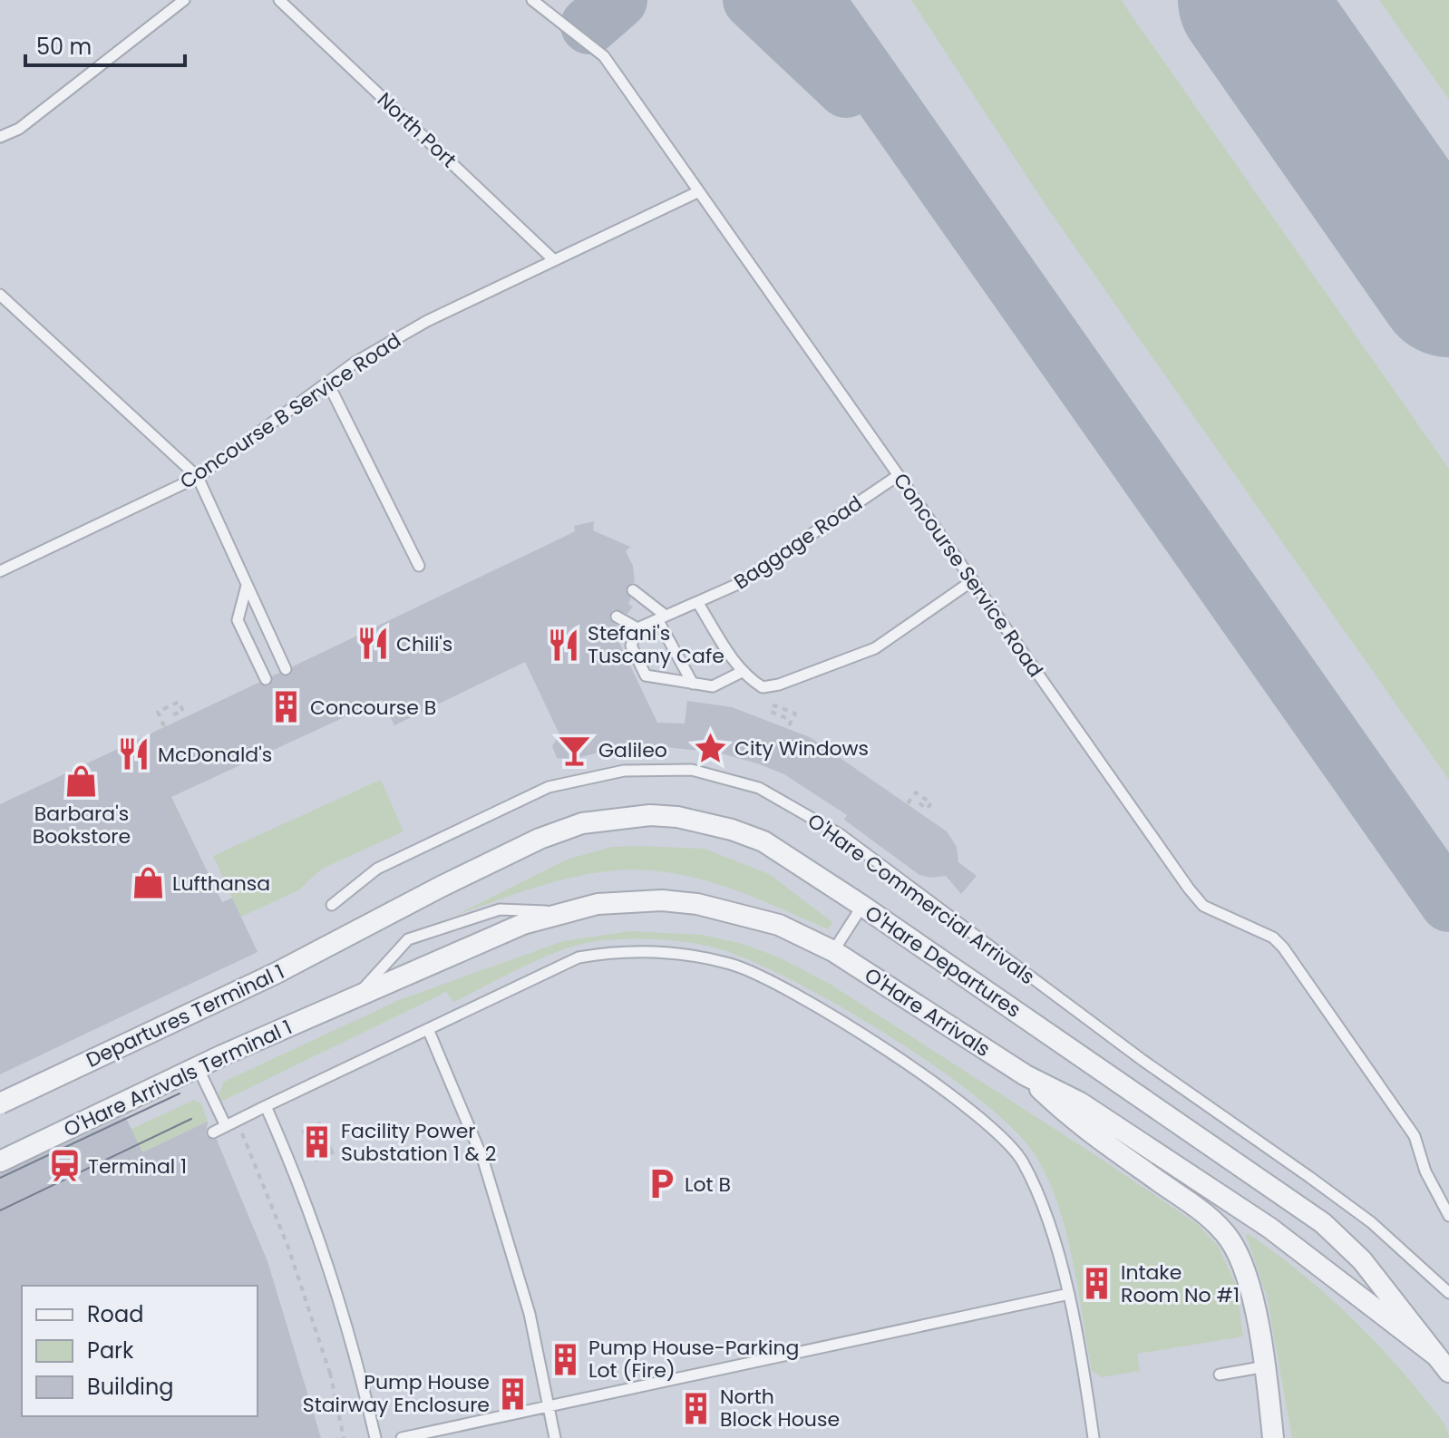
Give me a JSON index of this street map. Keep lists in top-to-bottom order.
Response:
{
  "streets": {
    "street": [
      "O'Hare Departures",
      "O'Hare Arrivals",
      "Departures Terminal 1",
      "O'Hare Arrivals Terminal 1"
    ],
    "lane": [
      "North Port",
      "Concourse B Service Road",
      "Baggage Road",
      "Concourse Service Road",
      "O'Hare Commercial Arrivals"
    ]
  },
  "crossings": [
    ["North Port", "Concourse B Service Road"],
    ["Concourse B Service Road", "Concourse Service Road"],
    ["Baggage Road", "Concourse Service Road"],
    ["O'Hare Departures", "O'Hare Arrivals"],
    ["O'Hare Departures", "Departures Terminal 1"],
    ["O'Hare Arrivals", "O'Hare Arrivals Terminal 1"]
  ],
  "places": {
    "restaurant": ["Chili's", "Stefani's Tuscany Cafe", "McDonald's"],
    "building": [
      "Concourse B",
      "Facility Power Substation 1 & 2",
      "Intake Room No #1",
      "Pump House-Parking Lot (Fire)",
      "Pump House Stairway Enclosure",
      "North Block House"
    ],
    "place": ["City Windows"],
    "bar": ["Galileo"],
    "shop": ["Barbara's Bookstore", "Lufthansa"],
    "station": ["Terminal 1"],
    "parking": ["Lot B"]
  },
  "legend": ["Road", "Park", "Building"],
  "scale_bar": "50 m"
}
